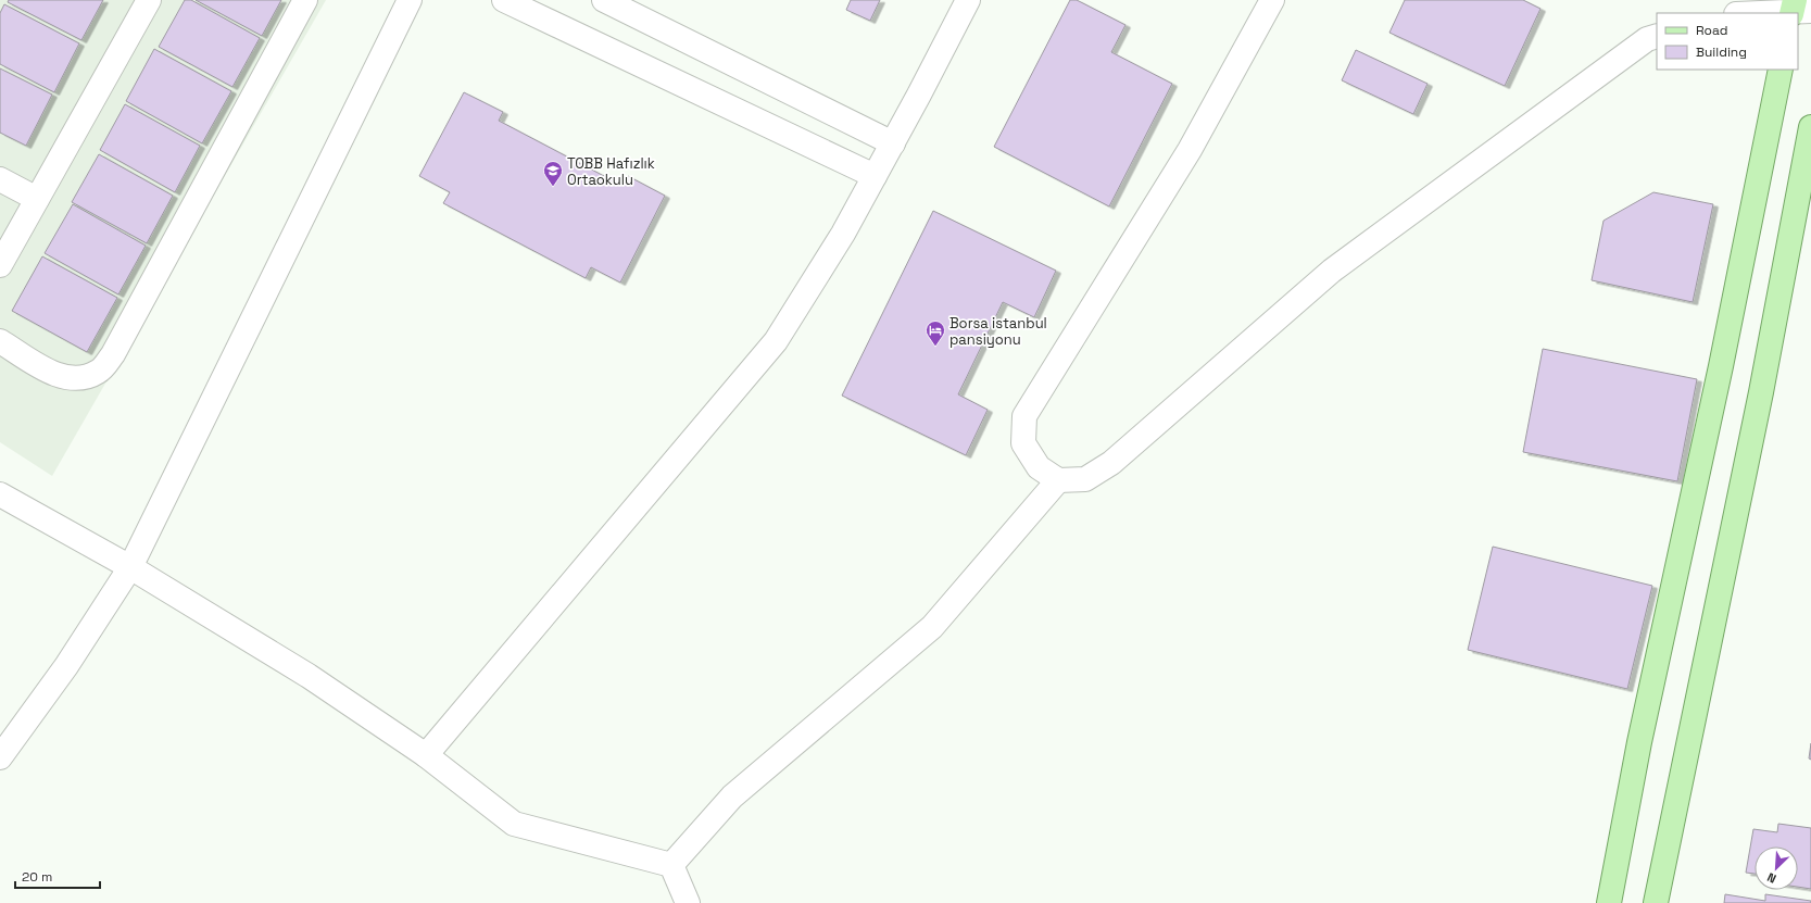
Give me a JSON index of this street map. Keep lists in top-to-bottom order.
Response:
{
  "places": {
    "school or university": ["TOBB Hafızlık Ortaokulu"],
    "hotel": ["Borsa istanbul pansiyonu"]
  },
  "legend": ["Road", "Building"],
  "scale_bar": "20 m",
  "north": "bottom left"
}
